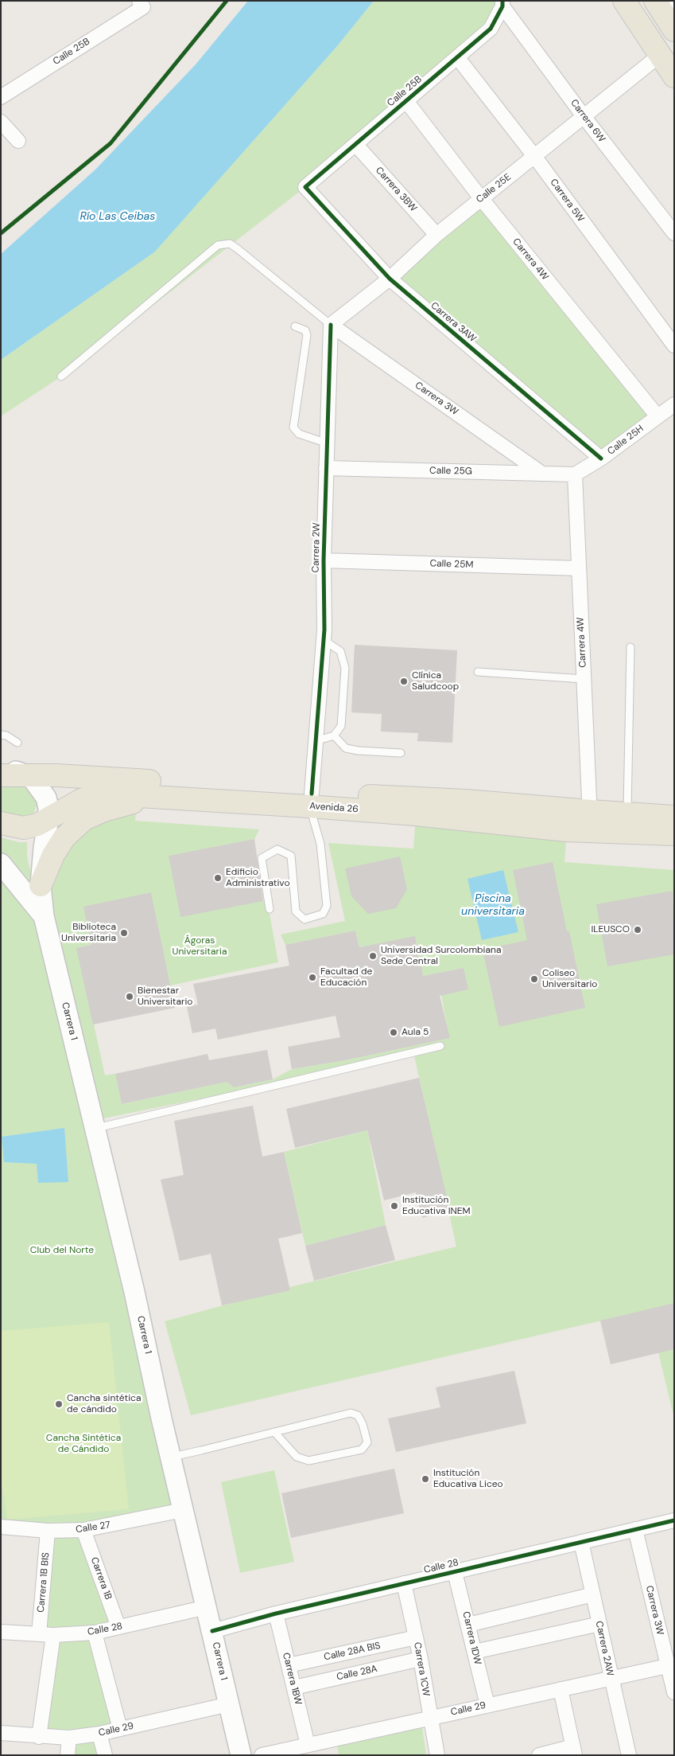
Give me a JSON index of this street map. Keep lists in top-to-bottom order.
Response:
{
  "streets": {
    "main road": ["Avenida 26", "Carrera 1"],
    "street": [
      "Calle 25B",
      "Carrera 6W",
      "Calle 25E",
      "Carrera 3BW",
      "Carrera 5W",
      "Carrera 4W",
      "Carrera 3AW",
      "Carrera 3W",
      "Calle 25H",
      "Calle 25G",
      "Carrera 2W",
      "Calle 25M",
      "Calle 27",
      "Calle 28",
      "Carrera 1B",
      "Carrera 1B BIS",
      "Carrera 1DW",
      "Carrera 2AW",
      "Calle 28A BIS",
      "Carrera 1CW",
      "Calle 28A",
      "Carrera 1BW",
      "Calle 29"
    ]
  },
  "crossings": [
    ["Calle 25B", "Carrera 6W"],
    ["Calle 25B", "Carrera 3BW"],
    ["Calle 25B", "Carrera 5W"],
    ["Calle 25B", "Carrera 4W"],
    ["Calle 25B", "Carrera 3AW"],
    ["Carrera 6W", "Calle 25E"],
    ["Calle 25E", "Carrera 3BW"],
    ["Calle 25E", "Carrera 5W"],
    ["Calle 25E", "Carrera 4W"],
    ["Calle 25E", "Carrera 3AW"],
    ["Calle 25E", "Carrera 3W"],
    ["Calle 25E", "Carrera 2W"],
    ["Carrera 4W", "Calle 25H"],
    ["Carrera 4W", "Calle 25G"],
    ["Carrera 4W", "Calle 25M"],
    ["Carrera 4W", "Avenida 26"],
    ["Carrera 3AW", "Calle 25H"],
    ["Carrera 3W", "Calle 25G"],
    ["Carrera 3W", "Carrera 2W"],
    ["Carrera 3W", "Calle 28"],
    ["Carrera 3W", "Calle 29"],
    ["Calle 25H", "Calle 25G"],
    ["Calle 25G", "Carrera 2W"],
    ["Carrera 2W", "Calle 25M"],
    ["Carrera 2W", "Avenida 26"],
    ["Avenida 26", "Carrera 1"],
    ["Carrera 1", "Calle 27"],
    ["Carrera 1", "Calle 28"],
    ["Carrera 1", "Calle 29"],
    ["Calle 27", "Carrera 1B"],
    ["Calle 27", "Carrera 1B BIS"],
    ["Calle 28", "Carrera 1B"],
    ["Calle 28", "Carrera 1B BIS"],
    ["Calle 28", "Carrera 1DW"],
    ["Calle 28", "Carrera 2AW"],
    ["Calle 28", "Carrera 1CW"],
    ["Calle 28", "Carrera 1BW"],
    ["Carrera 1B BIS", "Calle 29"],
    ["Carrera 1DW", "Calle 29"],
    ["Carrera 2AW", "Calle 29"],
    ["Calle 28A BIS", "Carrera 1CW"],
    ["Calle 28A BIS", "Carrera 1BW"],
    ["Carrera 1CW", "Calle 28A"],
    ["Carrera 1CW", "Calle 29"],
    ["Calle 28A", "Carrera 1BW"],
    ["Carrera 1BW", "Calle 29"]
  ],
  "water": ["Río Las Ceibas", "Piscina universitaria"],
  "parks": ["Ágoras Universitaria", "Club del Norte", "Cancha Sintética de Cándido"],
  "places": [
    "Clínica Saludcoop",
    "Edificio Administrativo",
    "ILEUSCO",
    "Biblioteca Universitaria",
    "Universidad Surcolombiana Sede Central",
    "Facultad de Educación",
    "Coliseo Universitario",
    "Bienestar Universitario",
    "Aula 5",
    "Institución Educativa INEM",
    "Cancha sintética de cándido",
    "Institución Educativa Liceo"
  ]
}
